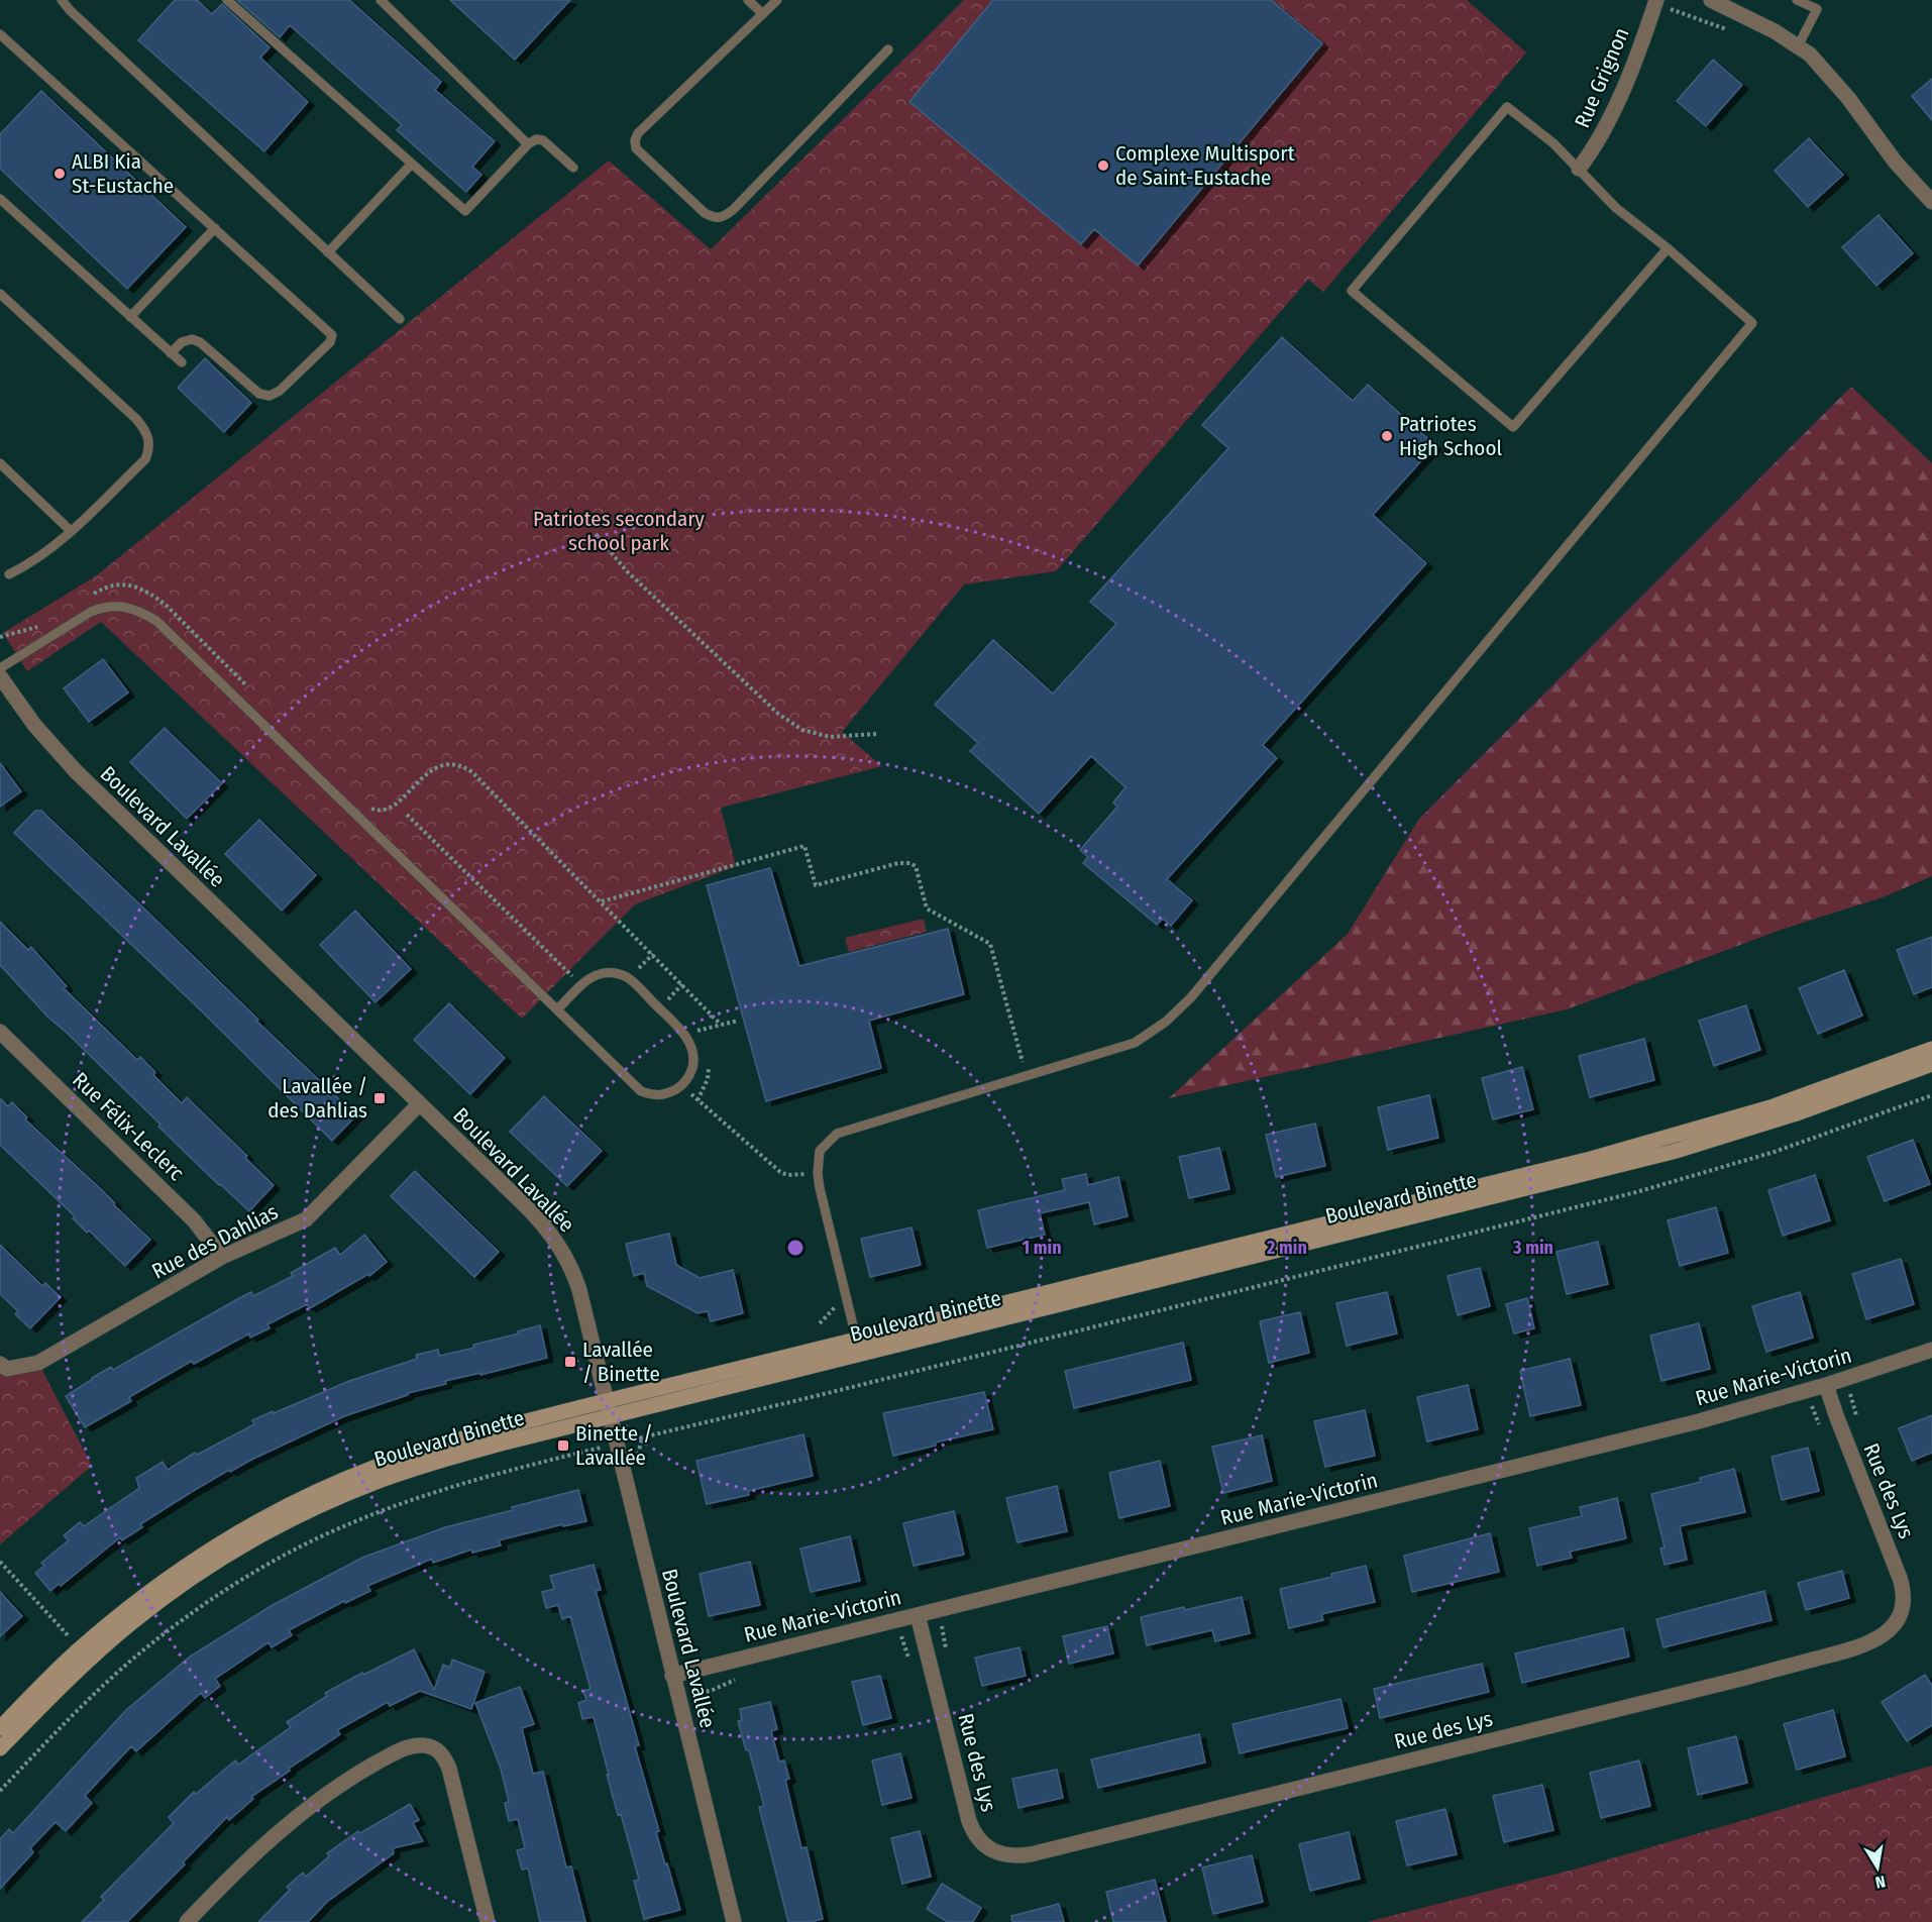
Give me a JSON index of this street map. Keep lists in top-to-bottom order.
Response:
{
  "streets": {
    "street": [
      "Rue Grignon",
      "Boulevard Lavallée",
      "Rue Félix-Leclerc",
      "Boulevard Binette",
      "Rue des Dahlias",
      "Rue Marie-Victorin",
      "Rue des Lys"
    ]
  },
  "crossings": [
    ["Boulevard Lavallée", "Boulevard Binette"],
    ["Boulevard Lavallée", "Rue des Dahlias"],
    ["Boulevard Lavallée", "Rue Marie-Victorin"],
    ["Rue Félix-Leclerc", "Rue des Dahlias"],
    ["Rue Marie-Victorin", "Rue des Lys"]
  ],
  "parks": ["Patriotes secondary school park"],
  "places": {
    "other": ["Complexe Multisport de Saint-Eustache", "ALBI Kia St-Eustache", "Patriotes High School"],
    "transit": ["Lavallée / des Dahlias", "Lavallée / Binette", "Binette / Lavallée"]
  },
  "north": "bottom",
  "rings": ["1 min", "2 min", "3 min"]
}
